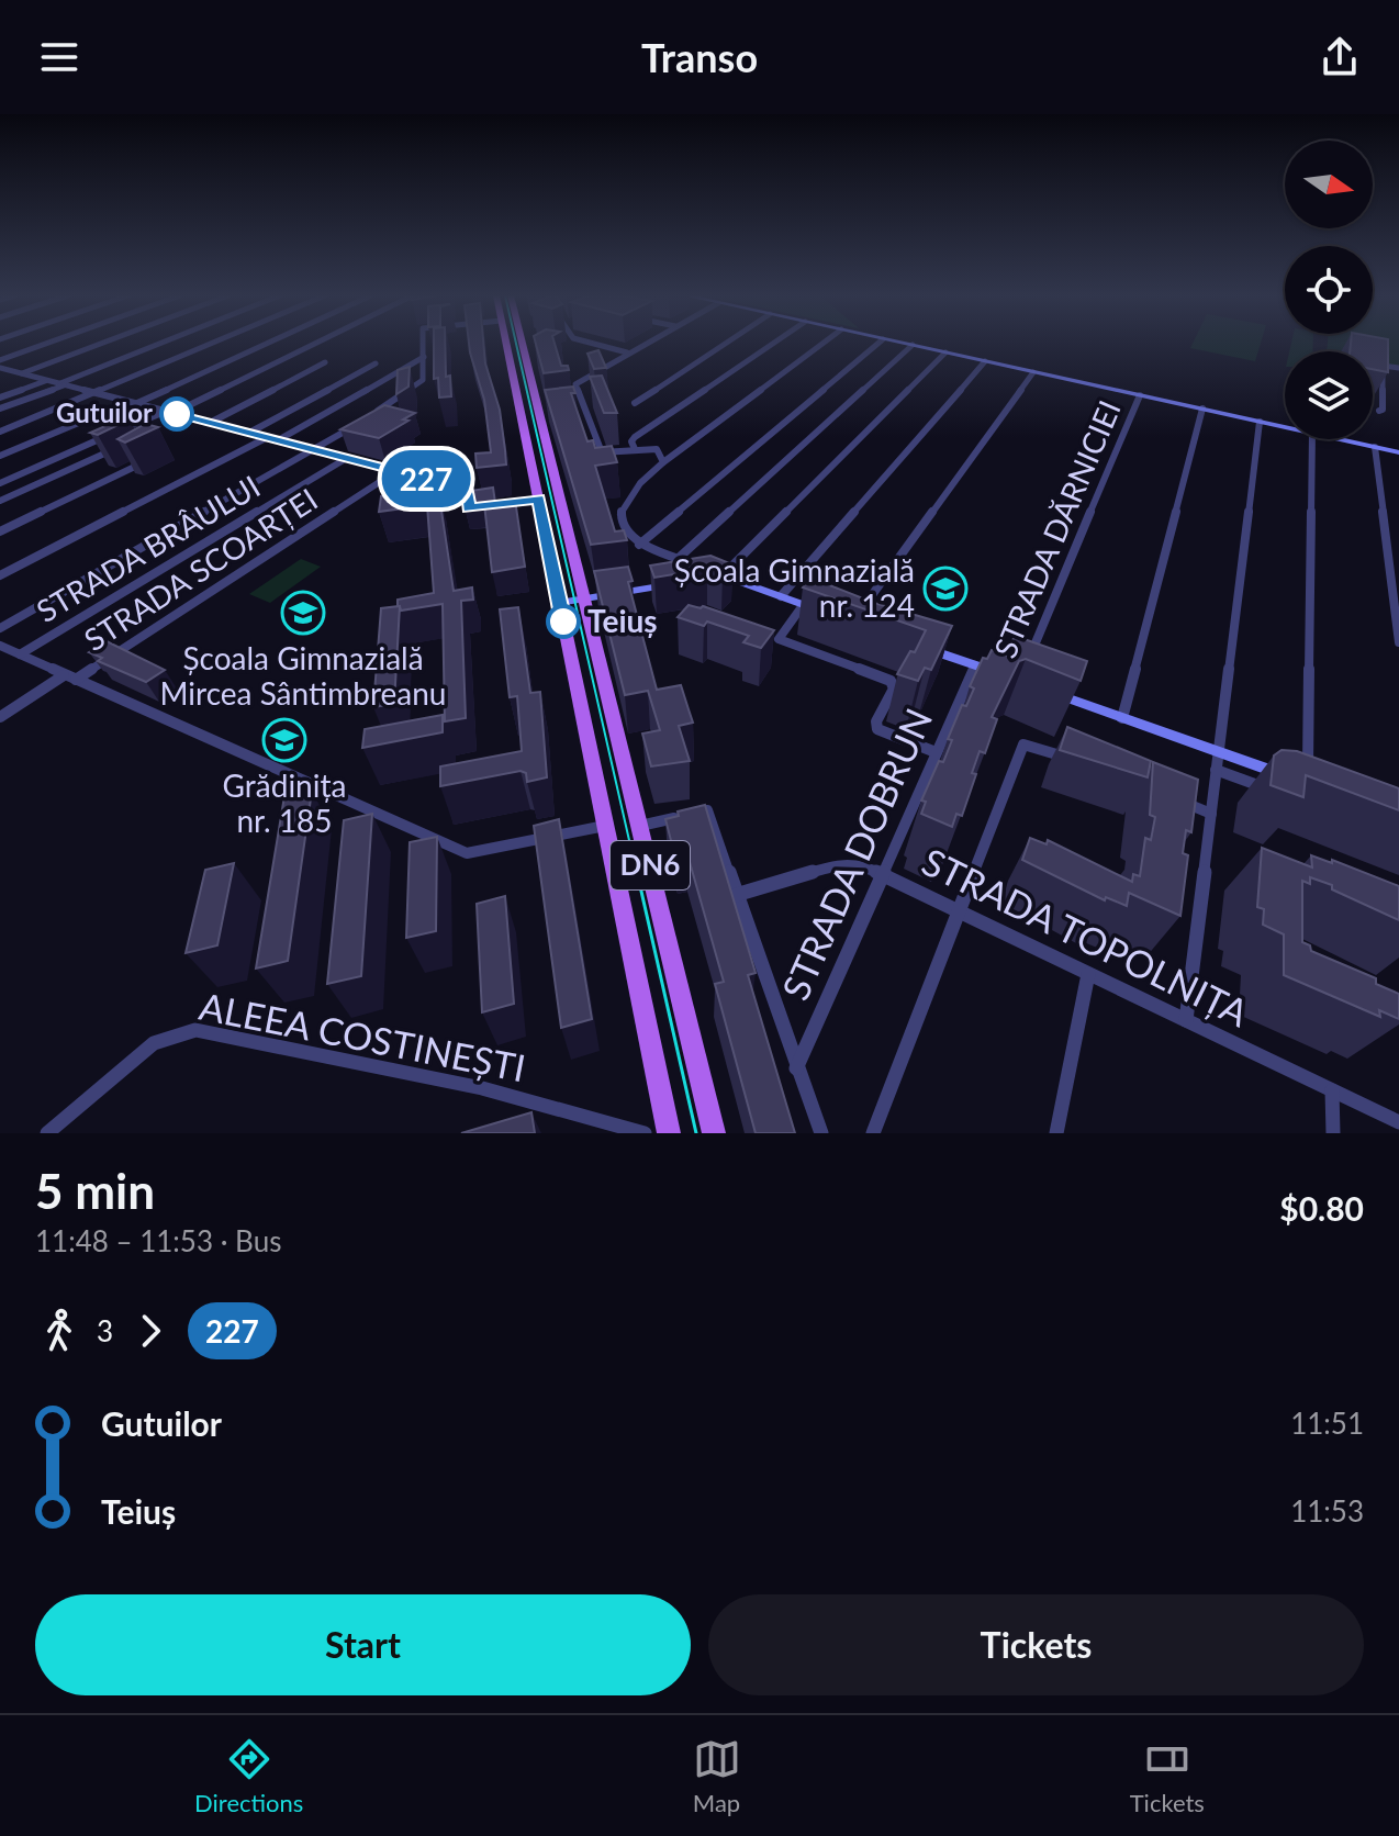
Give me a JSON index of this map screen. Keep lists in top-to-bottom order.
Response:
{
  "streets": {
    "main road": ["DN6"],
    "street": [
      "STRADA DĂRNICIEI",
      "STRADA BRÂULUI",
      "STRADA SCOARȚEI",
      "STRADA DOBRUN",
      "STRADA TOPOLNIȚA",
      "ALEEA COSTINEȘTI"
    ]
  },
  "crossings": [
    ["STRADA DOBRUN", "STRADA TOPOLNIȚA"]
  ],
  "places": {
    "other": ["Gutuilor", "Teiuș"],
    "school or university": ["Școala Gimnazială nr. 124", "Școala Gimnazială Mircea Sântimbreanu", "Grădinița nr. 185"]
  },
  "lines": ["bus line 227"],
  "north": "right",
  "page": {
    "header": "Transo",
    "on_map": "227",
    "heading": ["5 min", "11:48 – 11:53 · Bus", "$0.80"],
    "legs": ["3", "227"],
    "list": [
      {
        "name": "Gutuilor",
        "value": "11:51"
      },
      {
        "name": "Teiuș",
        "value": "11:53"
      }
    ],
    "buttons": ["Start", "Tickets"],
    "tabs": ["Directions", "Map", "Tickets"]
  }
}
